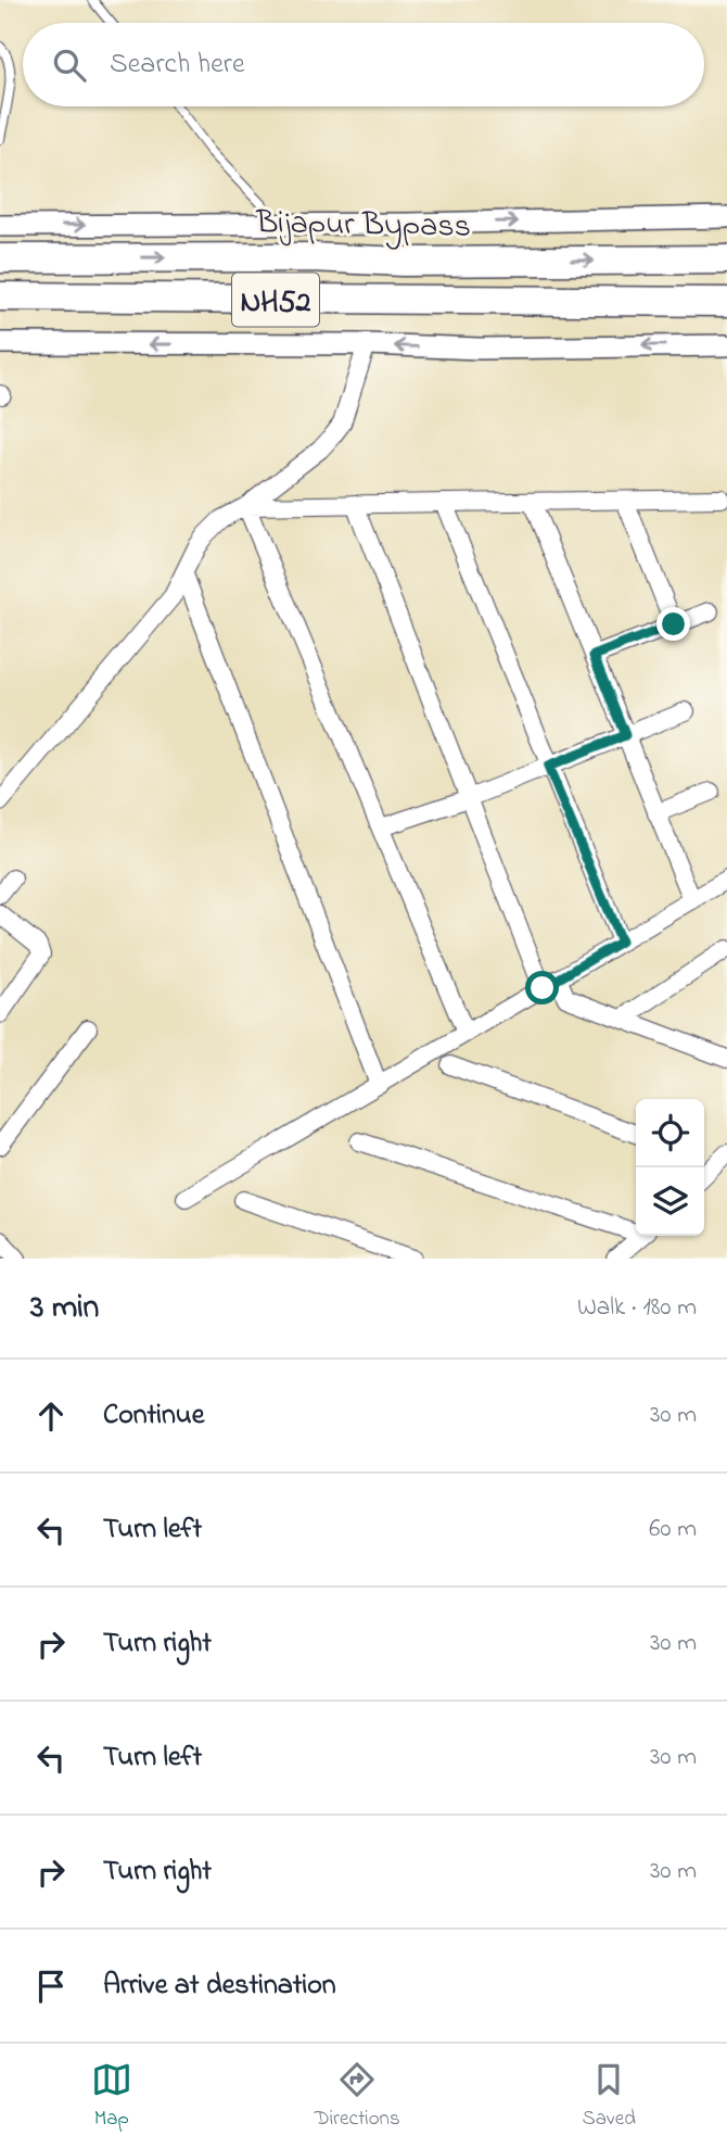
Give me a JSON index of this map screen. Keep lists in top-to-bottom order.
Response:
{
  "streets": {
    "highway": ["Bijapur Bypass", "NH52"]
  },
  "page": {
    "search": "Search here",
    "heading": ["3 min", "Walk · 180 m"],
    "list": [
      ["Continue", "30 m"],
      ["Turn left", "60 m"],
      ["Turn right", "30 m"],
      ["Turn left", "30 m"],
      ["Turn right", "30 m"],
      "Arrive at destination"
    ],
    "nav": ["Map", "Directions", "Saved"]
  }
}
